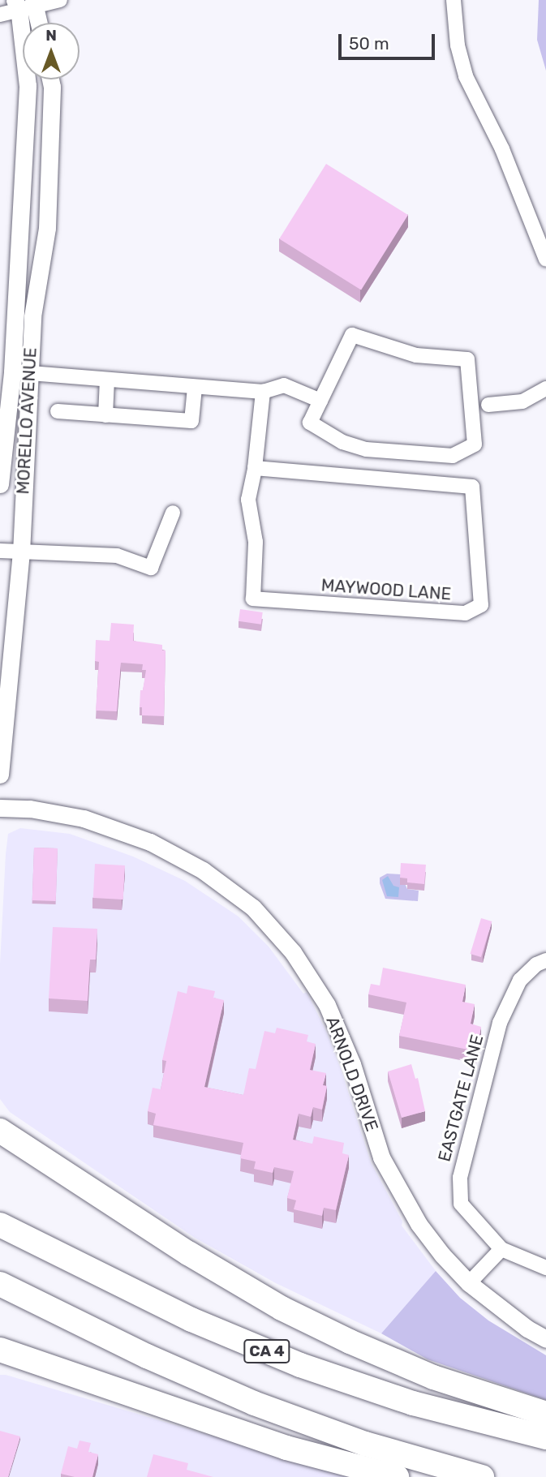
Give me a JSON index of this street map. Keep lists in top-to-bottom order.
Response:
{
  "streets": {
    "highway": ["CA 4"],
    "street": [
      "MORELLO AVENUE",
      "MAYWOOD LANE",
      "ARNOLD DRIVE",
      "EASTGATE LANE"
    ]
  },
  "scale_bar": "50 m",
  "north": "top"
}
